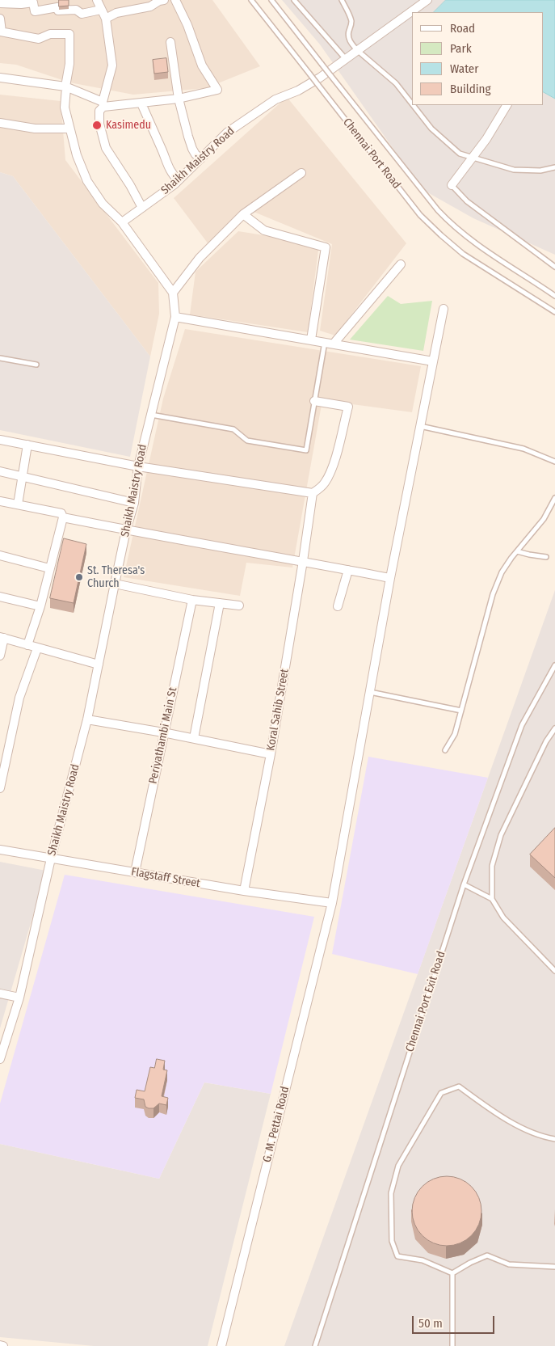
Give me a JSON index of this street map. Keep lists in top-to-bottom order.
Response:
{
  "streets": {
    "street": [
      "Shaikh Maistry Road",
      "Koral Sahib Street",
      "Periyathambi Main St",
      "Flagstaff Street",
      "G. M. Pettai Road"
    ],
    "lane": ["Chennai Port Road", "Chennai Port Exit Road"]
  },
  "crossings": [
    ["Shaikh Maistry Road", "Flagstaff Street"],
    ["Koral Sahib Street", "Flagstaff Street"],
    ["Periyathambi Main St", "Flagstaff Street"],
    ["Flagstaff Street", "G. M. Pettai Road"]
  ],
  "places": ["Kasimedu", "St. Theresa's Church"],
  "legend": [
    "Road",
    "Park",
    "Water",
    "Building"
  ],
  "scale_bar": "50 m"
}
